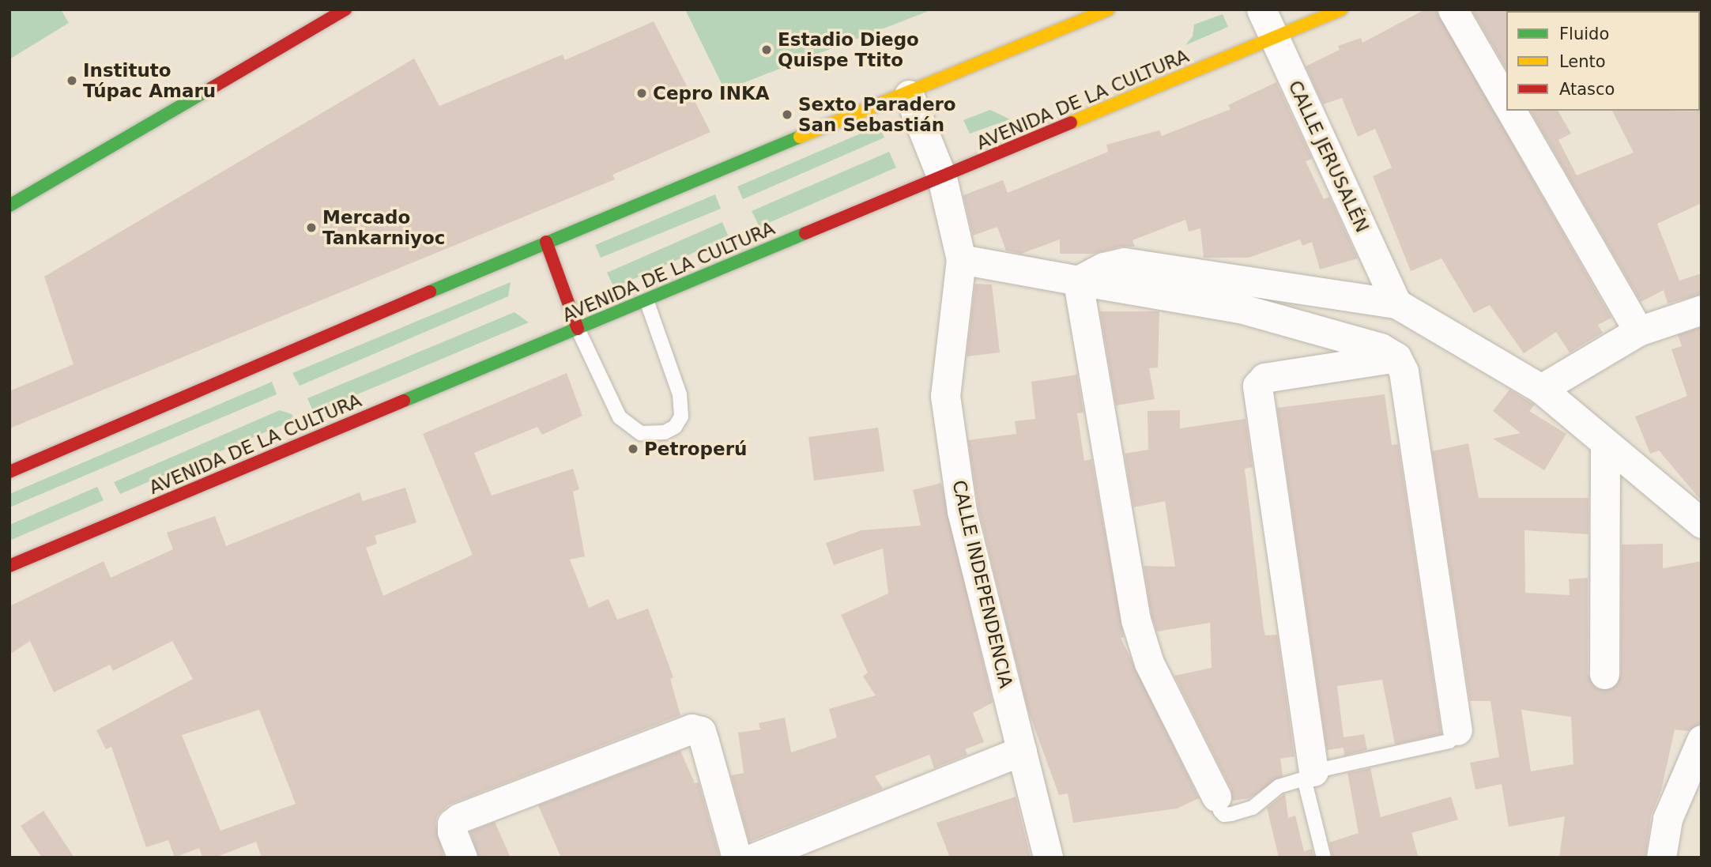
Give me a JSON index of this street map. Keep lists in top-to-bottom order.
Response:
{
  "streets": {
    "main road": ["AVENIDA DE LA CULTURA"],
    "street": ["CALLE JERUSALÉN", "CALLE INDEPENDENCIA"]
  },
  "crossings": [
    ["AVENIDA DE LA CULTURA", "CALLE JERUSALÉN"],
    ["AVENIDA DE LA CULTURA", "CALLE INDEPENDENCIA"]
  ],
  "places": [
    "Estadio Diego Quispe Ttito",
    "Instituto Túpac Amaru",
    "Cepro INKA",
    "Sexto Paradero San Sebastián",
    "Mercado Tankarniyoc",
    "Petroperú"
  ],
  "legend": ["Fluido", "Lento", "Atasco"]
}
